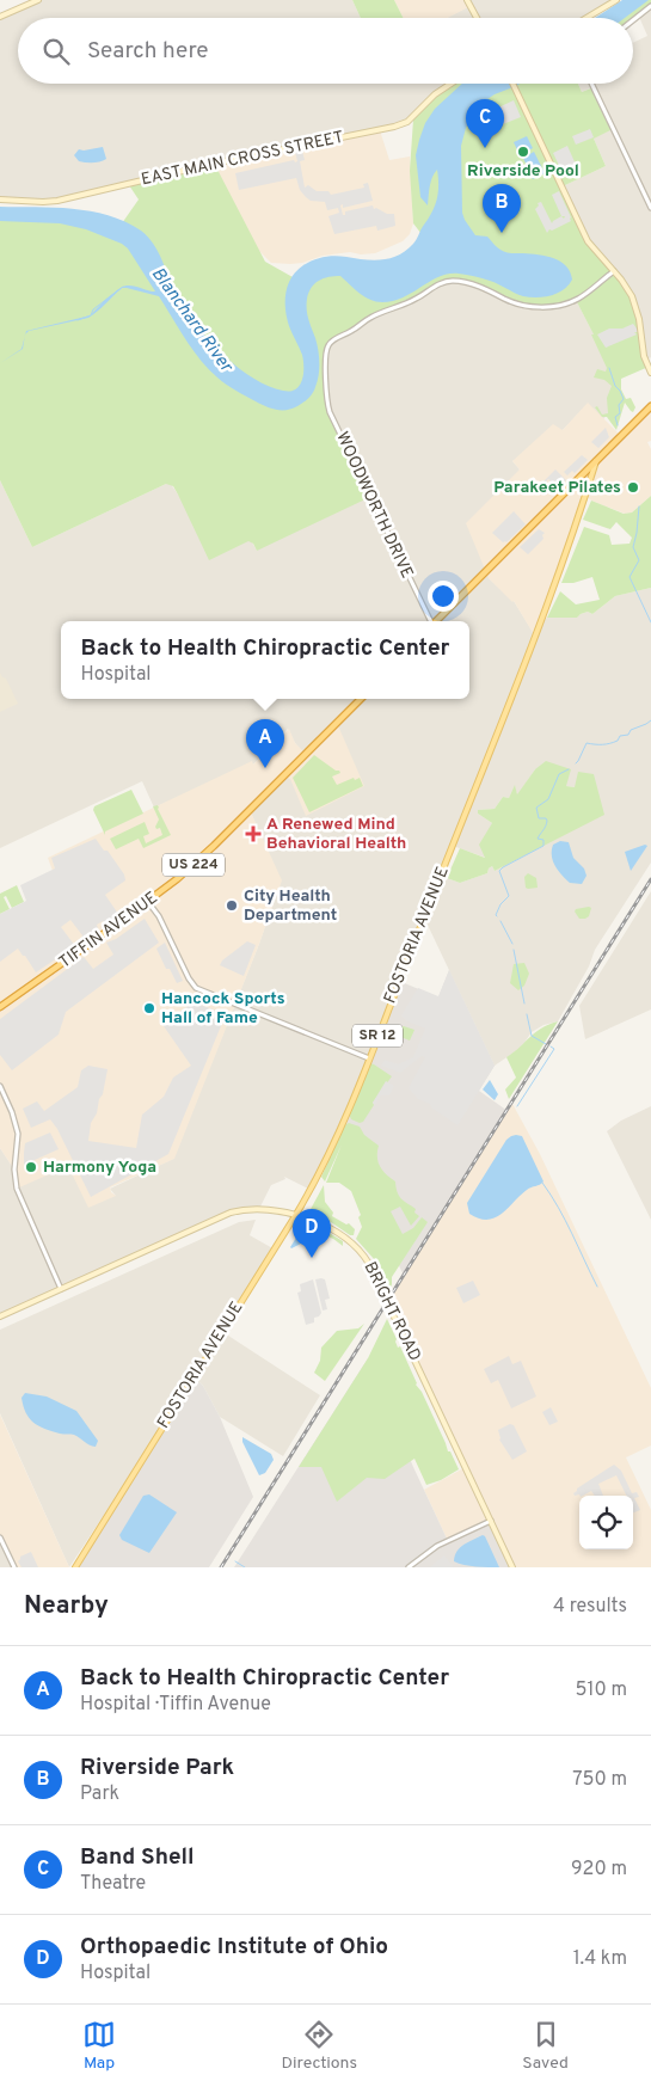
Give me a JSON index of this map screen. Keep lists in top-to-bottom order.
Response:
{
  "streets": {
    "highway": ["US 224", "TIFFIN AVENUE"],
    "main road": [
      "EAST MAIN CROSS STREET",
      "FOSTORIA AVENUE",
      "SR 12",
      "BRIGHT ROAD"
    ],
    "street": ["WOODWORTH DRIVE"]
  },
  "crossings": [
    ["FOSTORIA AVENUE", "BRIGHT ROAD"]
  ],
  "water": ["Blanchard River"],
  "places": {
    "other": [
      "Riverside Pool",
      "Parakeet Pilates",
      "City Health Department",
      "Hancock Sports Hall of Fame",
      "Harmony Yoga"
    ],
    "health": ["A Renewed Mind Behavioral Health"]
  },
  "page": {
    "search": "Search here",
    "pins": [
      "C",
      "B",
      "A",
      "D"
    ],
    "popup": ["Back to Health Chiropractic Center", "Hospital"],
    "heading": ["Nearby", "4 results"],
    "list": [
      {
        "mark": "A",
        "name": "Back to Health Chiropractic Center",
        "note": "Hospital · Tiffin Avenue",
        "value": "510 m"
      },
      {
        "mark": "B",
        "name": "Riverside Park",
        "note": "Park",
        "value": "750 m"
      },
      {
        "mark": "C",
        "name": "Band Shell",
        "note": "Theatre",
        "value": "920 m"
      },
      {
        "mark": "D",
        "name": "Orthopaedic Institute of Ohio",
        "note": "Hospital",
        "value": "1.4 km"
      }
    ],
    "nav": ["Map", "Directions", "Saved"]
  }
}
